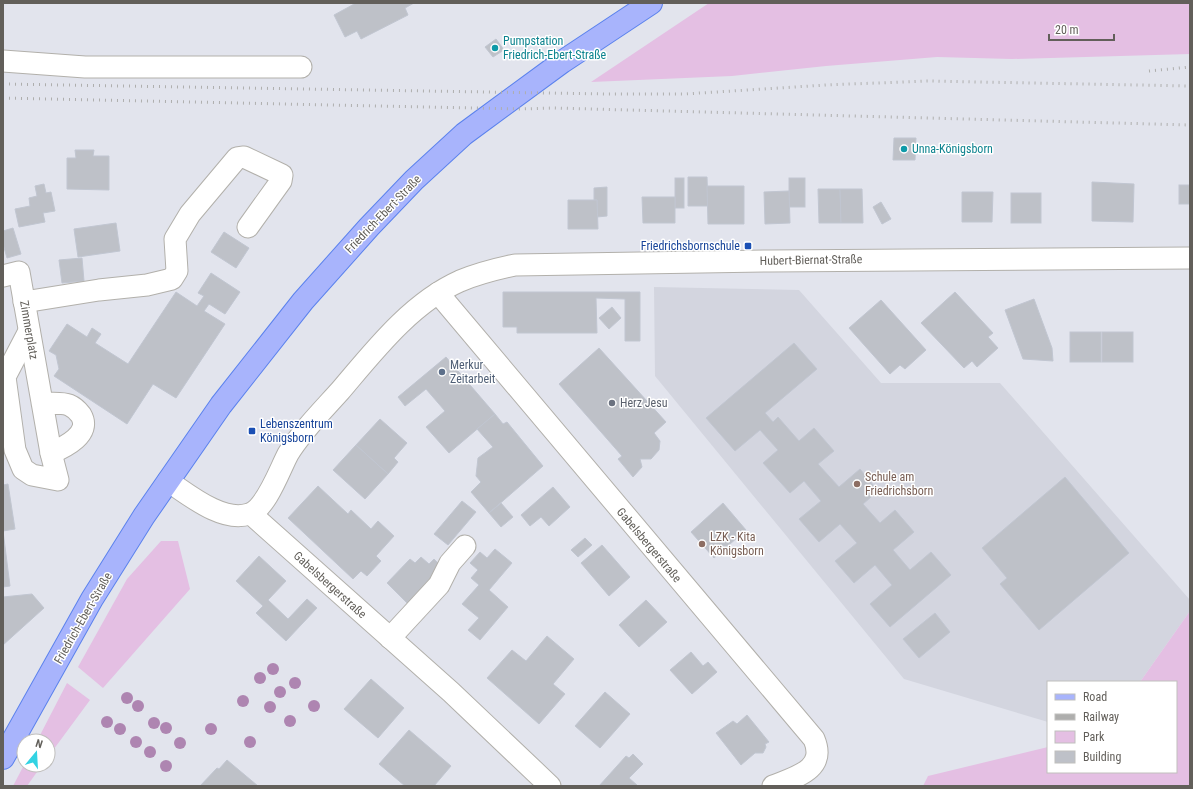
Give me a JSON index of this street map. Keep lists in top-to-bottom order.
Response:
{
  "streets": {
    "main road": ["Friedrich-Ebert-Straße"],
    "street": ["Hubert-Biernat-Straße", "Zimmerplatz", "Gabelsbergerstraße"]
  },
  "crossings": [
    ["Hubert-Biernat-Straße", "Gabelsbergerstraße"]
  ],
  "places": {
    "other": [
      "Pumpstation Friedrich-Ebert-Straße",
      "Unna-Königsborn",
      "Merkur Zeitarbeit",
      "Herz Jesu",
      "Schule am Friedrichsborn",
      "LZK - Kita Königsborn"
    ],
    "transit": ["Friedrichsbornschule", "Lebenszentrum Königsborn"]
  },
  "legend": [
    "Road",
    "Railway",
    "Park",
    "Building"
  ],
  "scale_bar": "20 m",
  "north": "top"
}
